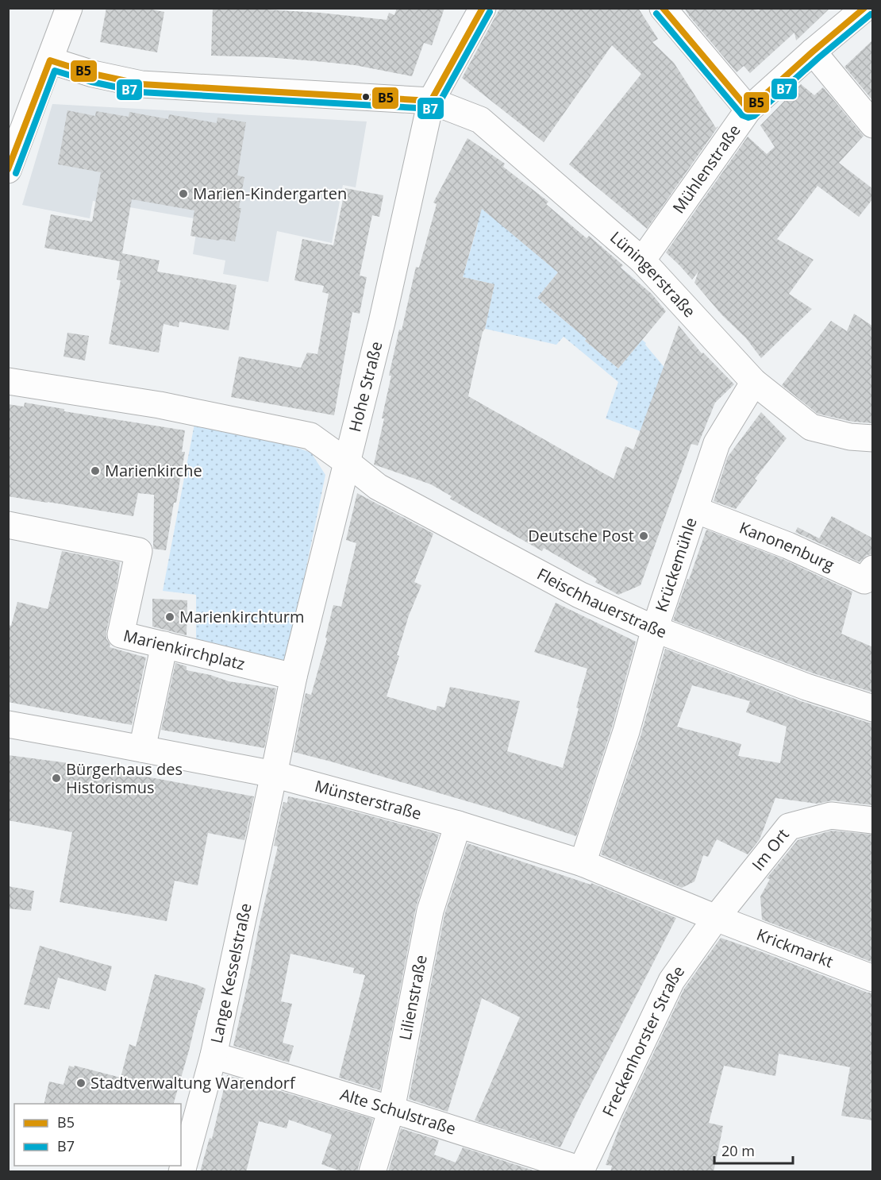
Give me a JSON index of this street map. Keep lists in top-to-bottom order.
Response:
{
  "streets": {
    "street": [
      "Mühlenstraße",
      "Lüningerstraße",
      "Hohe Straße",
      "Kanonenburg",
      "Krückemühle",
      "Fleischhauerstraße",
      "Marienkirchplatz",
      "Münsterstraße",
      "Im Ort",
      "Krickmarkt",
      "Lange Kesselstraße",
      "Lilienstraße",
      "Freckenhorster Straße",
      "Alte Schulstraße"
    ]
  },
  "crossings": [
    ["Mühlenstraße", "Lüningerstraße"],
    ["Lüningerstraße", "Hohe Straße"],
    ["Lüningerstraße", "Krückemühle"],
    ["Hohe Straße", "Fleischhauerstraße"],
    ["Hohe Straße", "Marienkirchplatz"],
    ["Hohe Straße", "Münsterstraße"],
    ["Hohe Straße", "Lange Kesselstraße"],
    ["Kanonenburg", "Krückemühle"],
    ["Krückemühle", "Fleischhauerstraße"],
    ["Krückemühle", "Münsterstraße"],
    ["Münsterstraße", "Im Ort"],
    ["Münsterstraße", "Krickmarkt"],
    ["Münsterstraße", "Lange Kesselstraße"],
    ["Münsterstraße", "Lilienstraße"],
    ["Münsterstraße", "Freckenhorster Straße"],
    ["Im Ort", "Krickmarkt"],
    ["Im Ort", "Freckenhorster Straße"],
    ["Krickmarkt", "Freckenhorster Straße"],
    ["Lange Kesselstraße", "Alte Schulstraße"],
    ["Lilienstraße", "Alte Schulstraße"],
    ["Freckenhorster Straße", "Alte Schulstraße"]
  ],
  "places": [
    "Marien-Kindergarten",
    "Marienkirche",
    "Deutsche Post",
    "Marienkirchturm",
    "Bürgerhaus des Historismus",
    "Stadtverwaltung Warendorf"
  ],
  "lines": ["transit line B5", "transit line B7"],
  "legend": ["B5", "B7"],
  "scale_bar": "20 m"
}
